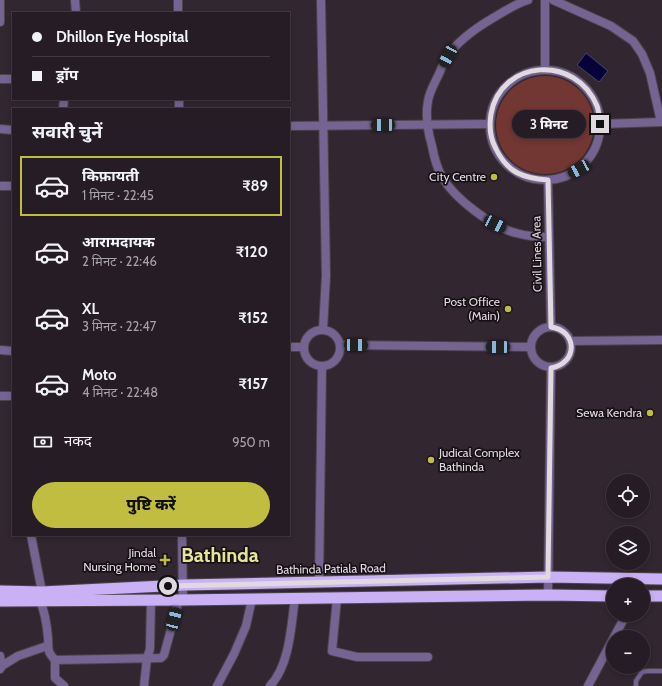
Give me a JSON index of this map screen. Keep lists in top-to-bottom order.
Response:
{
  "streets": {
    "highway": ["Bathinda Patiala Road"],
    "street": ["Civil Lines Area"]
  },
  "districts": ["Bathinda"],
  "places": {
    "other": [
      "City Centre",
      "Post Office (Main)",
      "Sewa Kendra",
      "Judical Complex Bathinda"
    ],
    "health": ["Jindal Nursing Home"]
  },
  "page": {
    "banner": ["Dhillon Eye Hospital", "ड्रॉप"],
    "heading": "सवारी चुनें",
    "bubble": "3 मिनट",
    "list": [
      {
        "name": "किफ़ायती",
        "note": "1 मिनट · 22:45",
        "value": "₹89"
      },
      {
        "name": "आरामदायक",
        "note": "2 मिनट · 22:46",
        "value": "₹120"
      },
      {
        "name": "XL",
        "note": "3 मिनट · 22:47",
        "value": "₹152"
      },
      {
        "name": "Moto",
        "note": "4 मिनट · 22:48",
        "value": "₹157"
      }
    ],
    "pay": ["नकद", "950 m"],
    "map_buttons": ["+", "−"],
    "buttons": "पुष्टि करें"
  }
}
